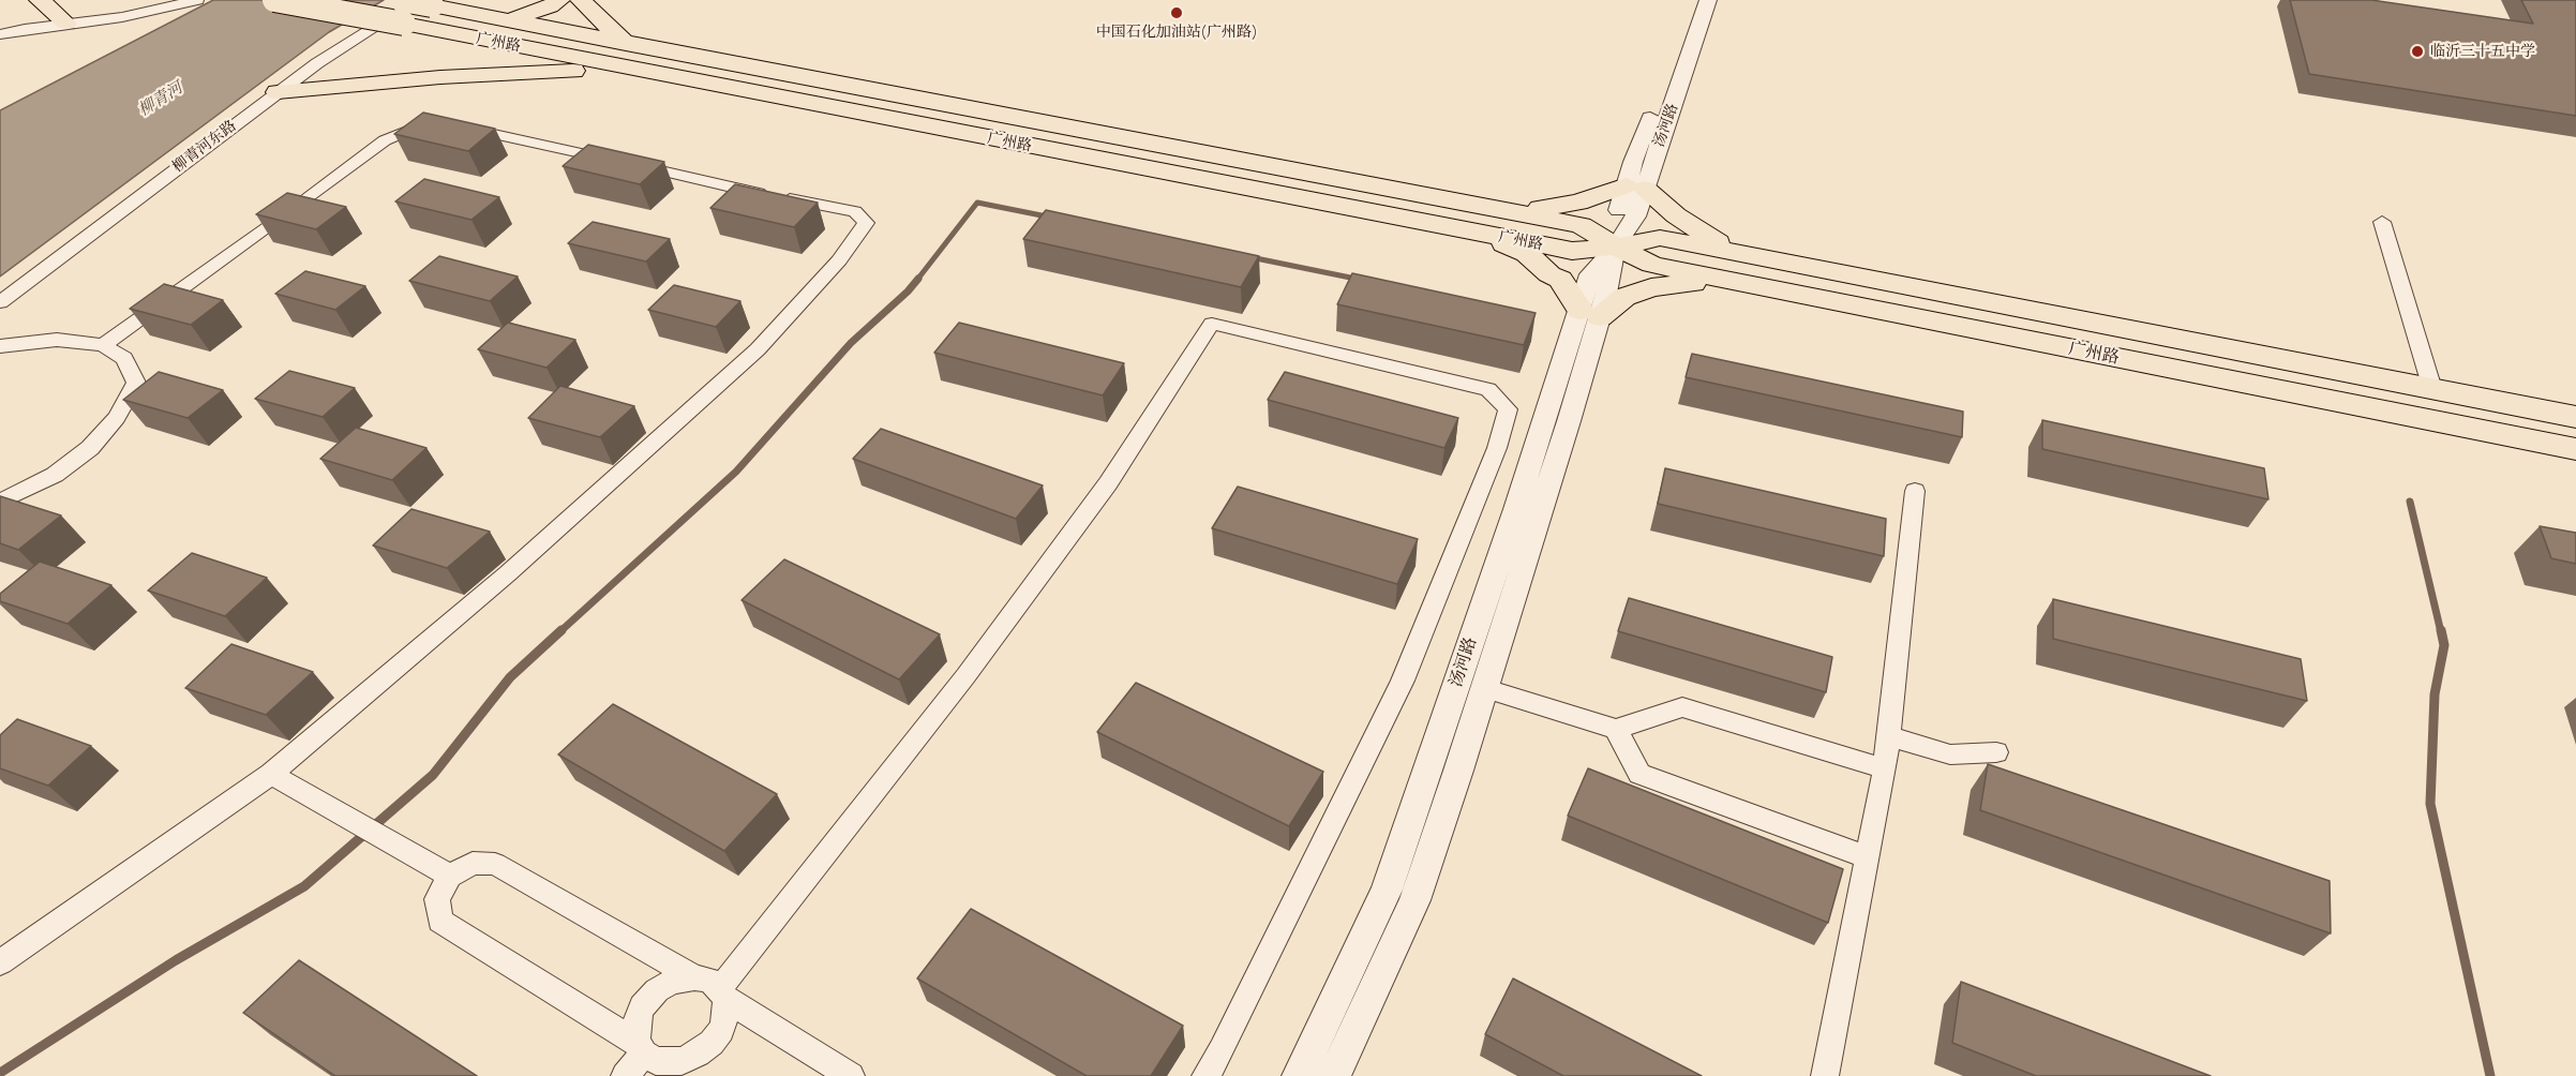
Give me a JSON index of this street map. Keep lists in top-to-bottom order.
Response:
{
  "streets": {
    "main road": ["广州路"],
    "street": ["汤河路", "柳青河东路"]
  },
  "crossings": [
    ["广州路", "汤河路"],
    ["广州路", "柳青河东路"]
  ],
  "water": ["柳青河"],
  "places": ["中国石化加油站(广州路)", "临沂三十五中学"]
}
